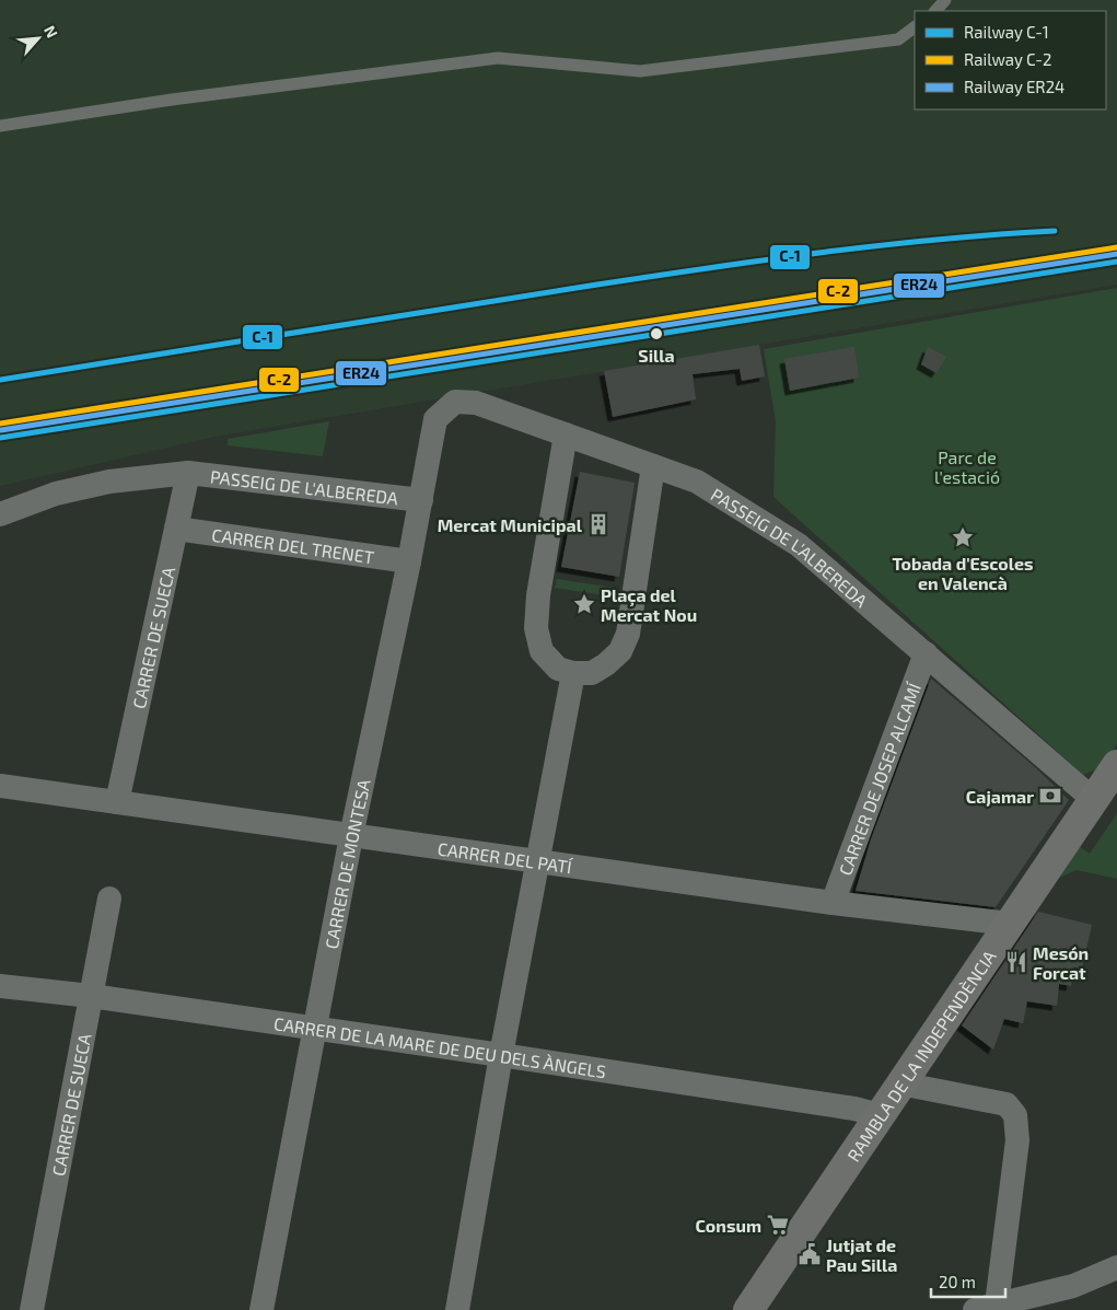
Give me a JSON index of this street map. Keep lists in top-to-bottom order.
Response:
{
  "streets": {
    "street": [
      "PASSEIG DE L'ALBEREDA",
      "CARRER DEL TRENET",
      "CARRER DE SUECA",
      "CARRER DE JOSEP ALCAMÍ",
      "CARRER DEL PATÍ",
      "CARRER DE MONTESA",
      "CARRER DE LA MARE DE DEU DELS ÀNGELS",
      "RAMBLA DE LA INDEPENDÈNCIA"
    ]
  },
  "crossings": [
    ["PASSEIG DE L'ALBEREDA", "CARRER DE SUECA"],
    ["PASSEIG DE L'ALBEREDA", "CARRER DE JOSEP ALCAMÍ"],
    ["PASSEIG DE L'ALBEREDA", "CARRER DE MONTESA"],
    ["PASSEIG DE L'ALBEREDA", "RAMBLA DE LA INDEPENDÈNCIA"],
    ["CARRER DEL TRENET", "CARRER DE SUECA"],
    ["CARRER DEL TRENET", "CARRER DE MONTESA"],
    ["CARRER DE SUECA", "CARRER DEL PATÍ"],
    ["CARRER DE SUECA", "CARRER DE LA MARE DE DEU DELS ÀNGELS"],
    ["CARRER DE JOSEP ALCAMÍ", "CARRER DEL PATÍ"],
    ["CARRER DEL PATÍ", "CARRER DE MONTESA"],
    ["CARRER DEL PATÍ", "RAMBLA DE LA INDEPENDÈNCIA"],
    ["CARRER DE MONTESA", "CARRER DE LA MARE DE DEU DELS ÀNGELS"],
    ["CARRER DE LA MARE DE DEU DELS ÀNGELS", "RAMBLA DE LA INDEPENDÈNCIA"]
  ],
  "parks": ["Parc de l'estació"],
  "places": {
    "other": ["Silla"],
    "building": ["Mercat Municipal"],
    "place": ["Tobada d'Escoles en Valencà", "Plaça del Mercat Nou"],
    "bank": ["Cajamar"],
    "restaurant": ["Mesón Forcat"],
    "supermarket": ["Consum"],
    "public building": ["Jutjat de Pau Silla"]
  },
  "lines": ["rail line C-1", "rail line C-2", "rail line ER24"],
  "legend": ["Railway C-1", "Railway C-2", "Railway ER24"],
  "scale_bar": "20 m",
  "north": "top right"
}
